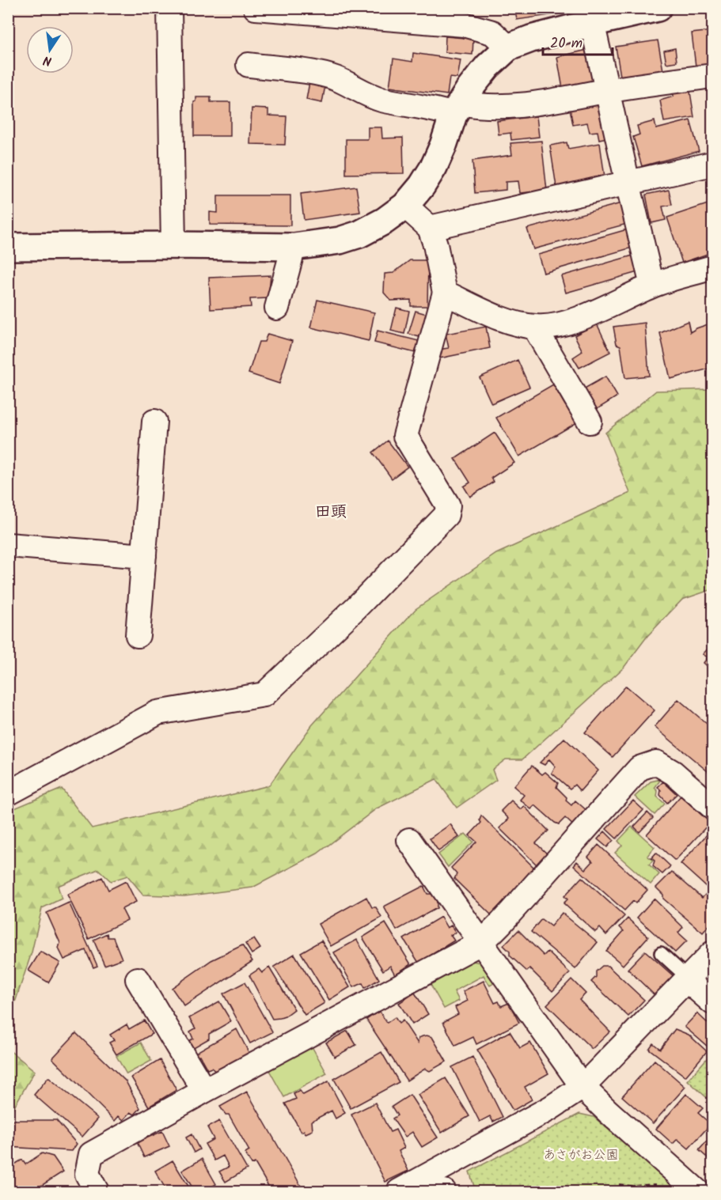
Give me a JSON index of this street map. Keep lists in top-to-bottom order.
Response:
{
  "districts": ["田頭"],
  "parks": ["あさがお公園"],
  "scale_bar": "20 m",
  "north": "bottom"
}
